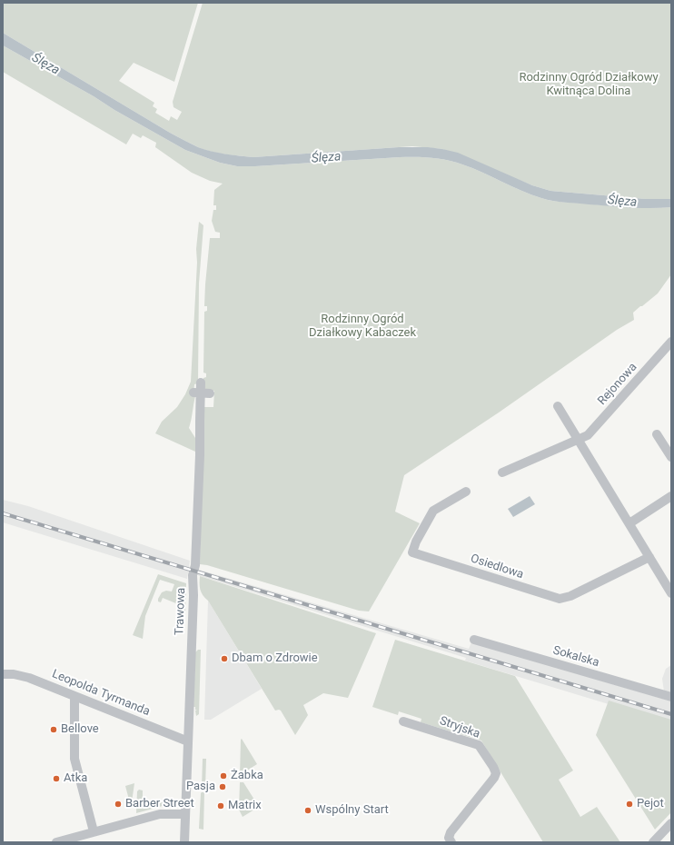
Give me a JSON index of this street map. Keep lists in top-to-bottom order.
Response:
{
  "streets": {
    "street": [
      "Rejonowa",
      "Osiedlowa",
      "Trawowa",
      "Sokalska",
      "Leopolda Tyrmanda",
      "Stryjska"
    ]
  },
  "crossings": [
    ["Trawowa", "Leopolda Tyrmanda"]
  ],
  "water": ["Ślęza"],
  "parks": ["Rodzinny Ogród Działkowy Kwitnąca Dolina", "Rodzinny Ogród Działkowy Kabaczek"],
  "places": [
    "Dbam o Zdrowie",
    "Bellove",
    "Żabka",
    "Atka",
    "Pasja",
    "Barber Street",
    "Pejot",
    "Matrix",
    "Wspólny Start"
  ]
}
